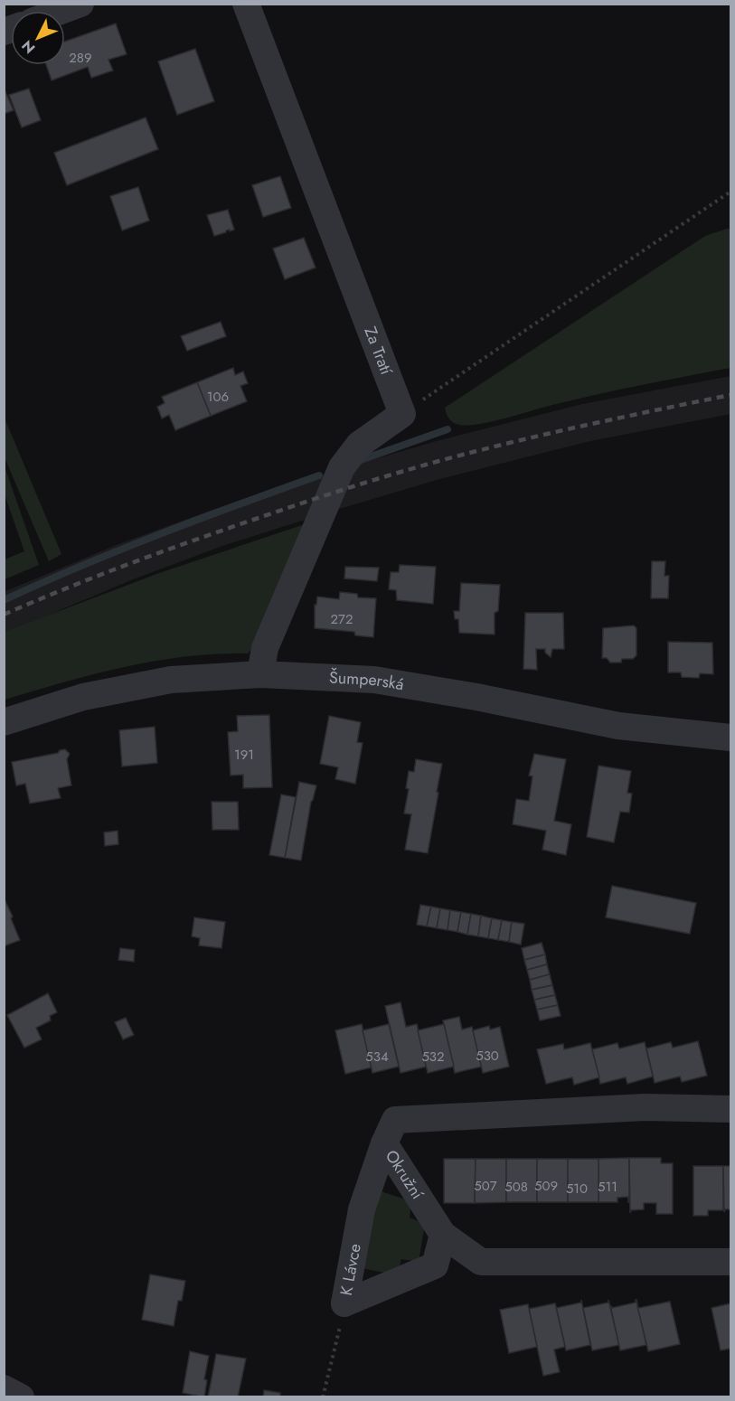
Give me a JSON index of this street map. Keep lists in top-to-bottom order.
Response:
{
  "streets": {
    "street": [
      "Za Tratí",
      "Šumperská",
      "Okružní",
      "K Lávce"
    ]
  },
  "crossings": [
    ["Okružní", "K Lávce"]
  ],
  "house_numbers": [
    "289",
    "106",
    "272",
    "191",
    "530",
    "534",
    "532",
    "507",
    "509",
    "508",
    "511",
    "510"
  ],
  "north": "bottom left"
}
